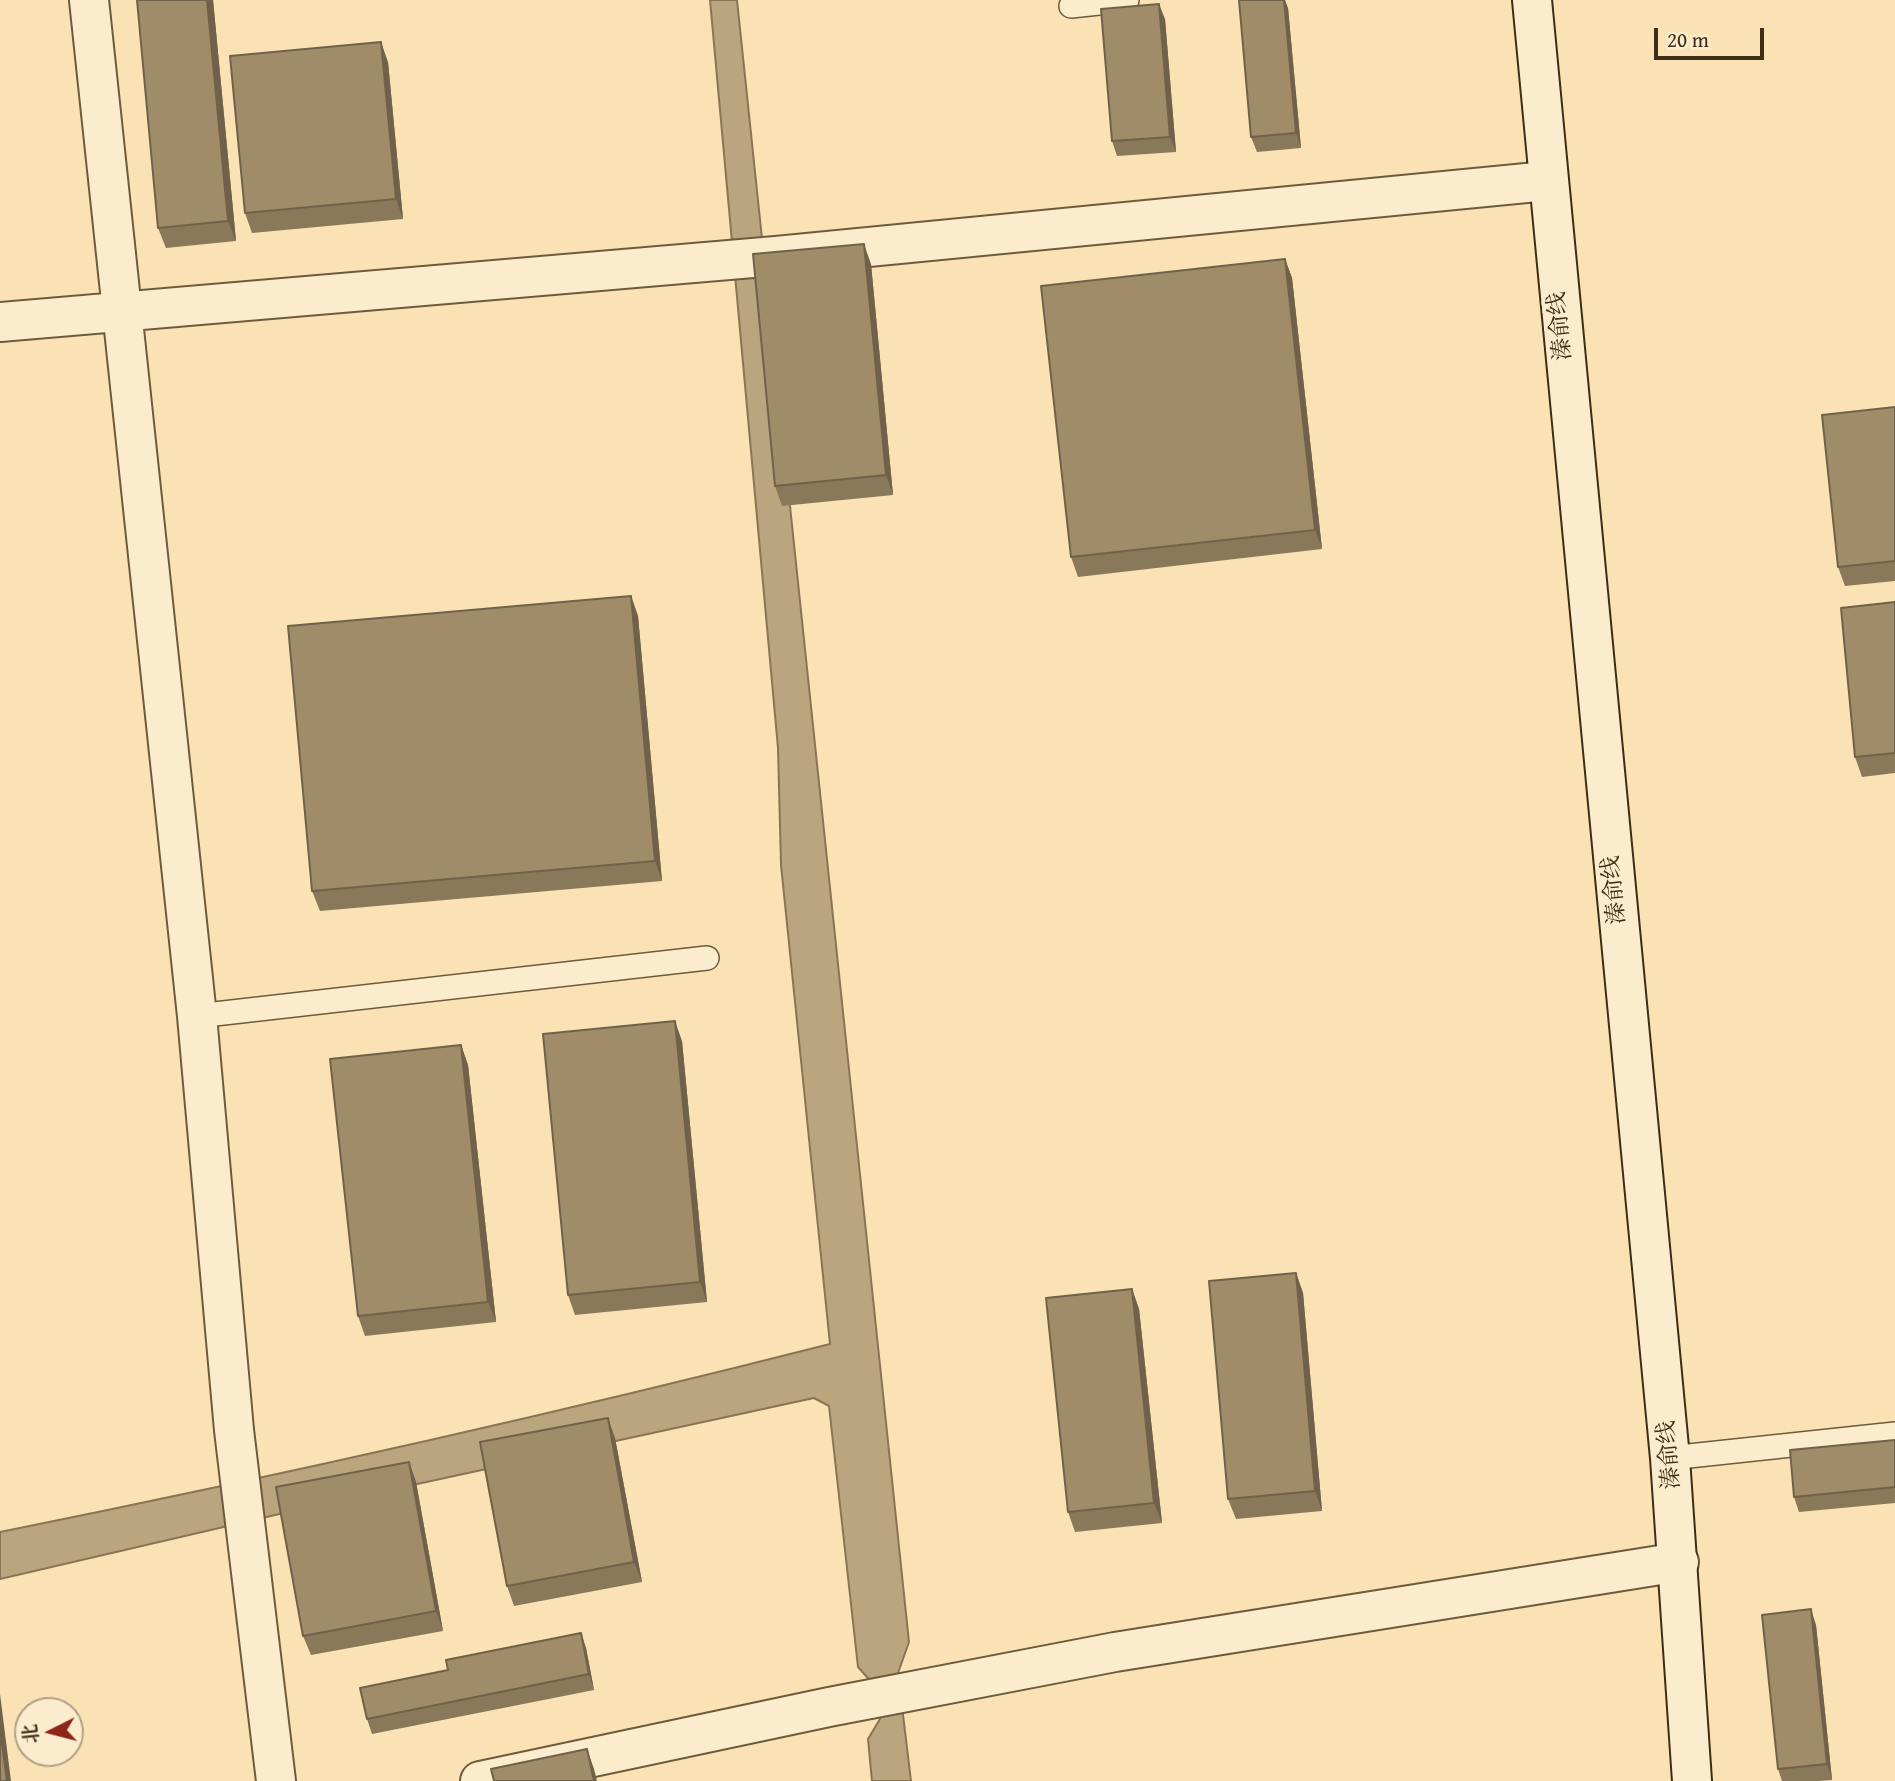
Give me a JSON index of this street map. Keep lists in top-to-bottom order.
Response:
{
  "streets": {
    "street": ["溱俞线"]
  },
  "scale_bar": "20 m",
  "north": "left"
}
